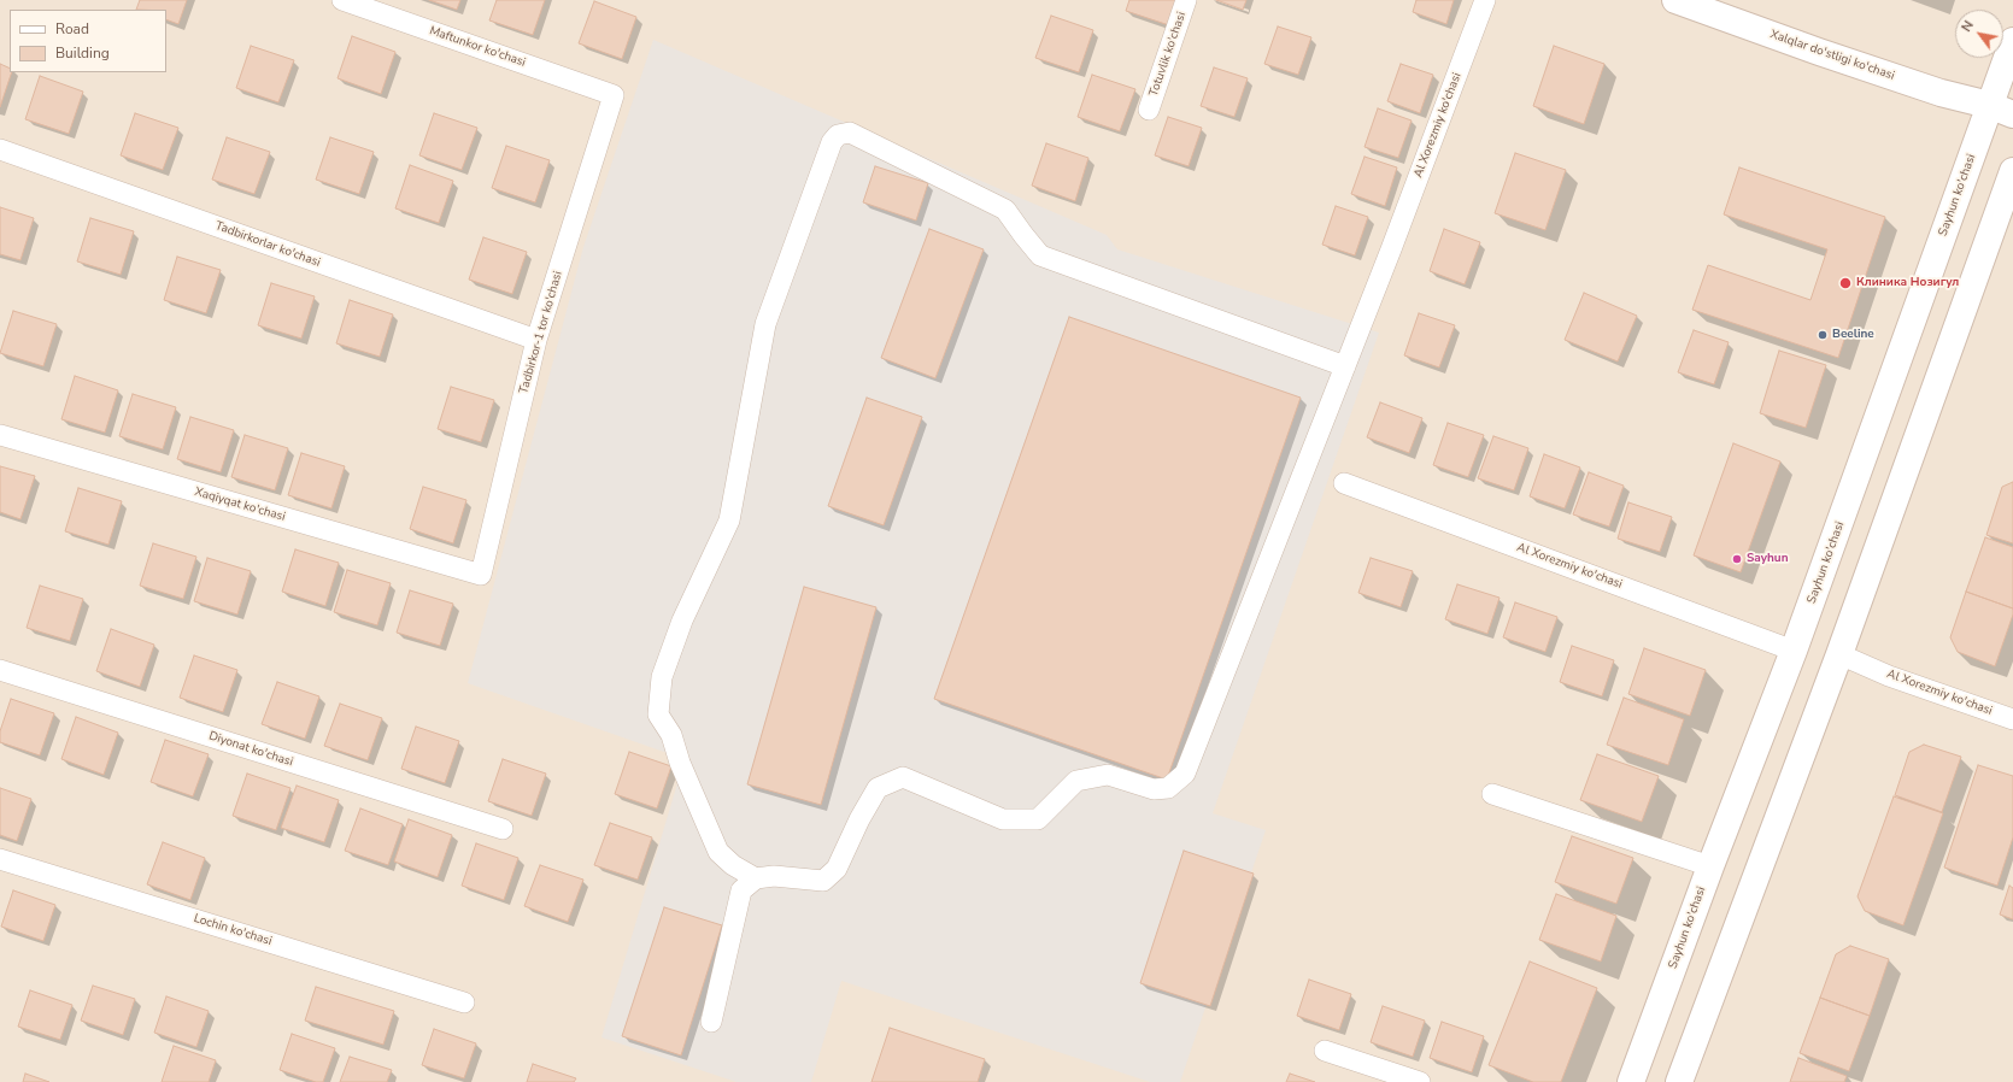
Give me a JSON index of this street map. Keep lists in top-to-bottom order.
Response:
{
  "streets": {
    "street": [
      "Maftunkor ko'chasi",
      "Totuvlik ko'chasi",
      "Xalqlar do'stligi ko'chasi",
      "Al Xorezmiy ko'chasi",
      "Sayhun ko'chasi",
      "Tadbirkorlar ko'chasi",
      "Tadbirkor-1 tor ko'chasi",
      "Xaqiyqat ko'chasi",
      "Diyonat ko'chasi",
      "Lochin ko'chasi"
    ]
  },
  "crossings": [
    ["Maftunkor ko'chasi", "Tadbirkor-1 tor ko'chasi"],
    ["Xalqlar do'stligi ko'chasi", "Sayhun ko'chasi"],
    ["Al Xorezmiy ko'chasi", "Sayhun ko'chasi"],
    ["Tadbirkorlar ko'chasi", "Tadbirkor-1 tor ko'chasi"],
    ["Tadbirkor-1 tor ko'chasi", "Xaqiyqat ko'chasi"]
  ],
  "places": ["Клиника Нозигул", "Beeline", "Sayhun"],
  "legend": ["Road", "Building"],
  "north": "top left"
}
